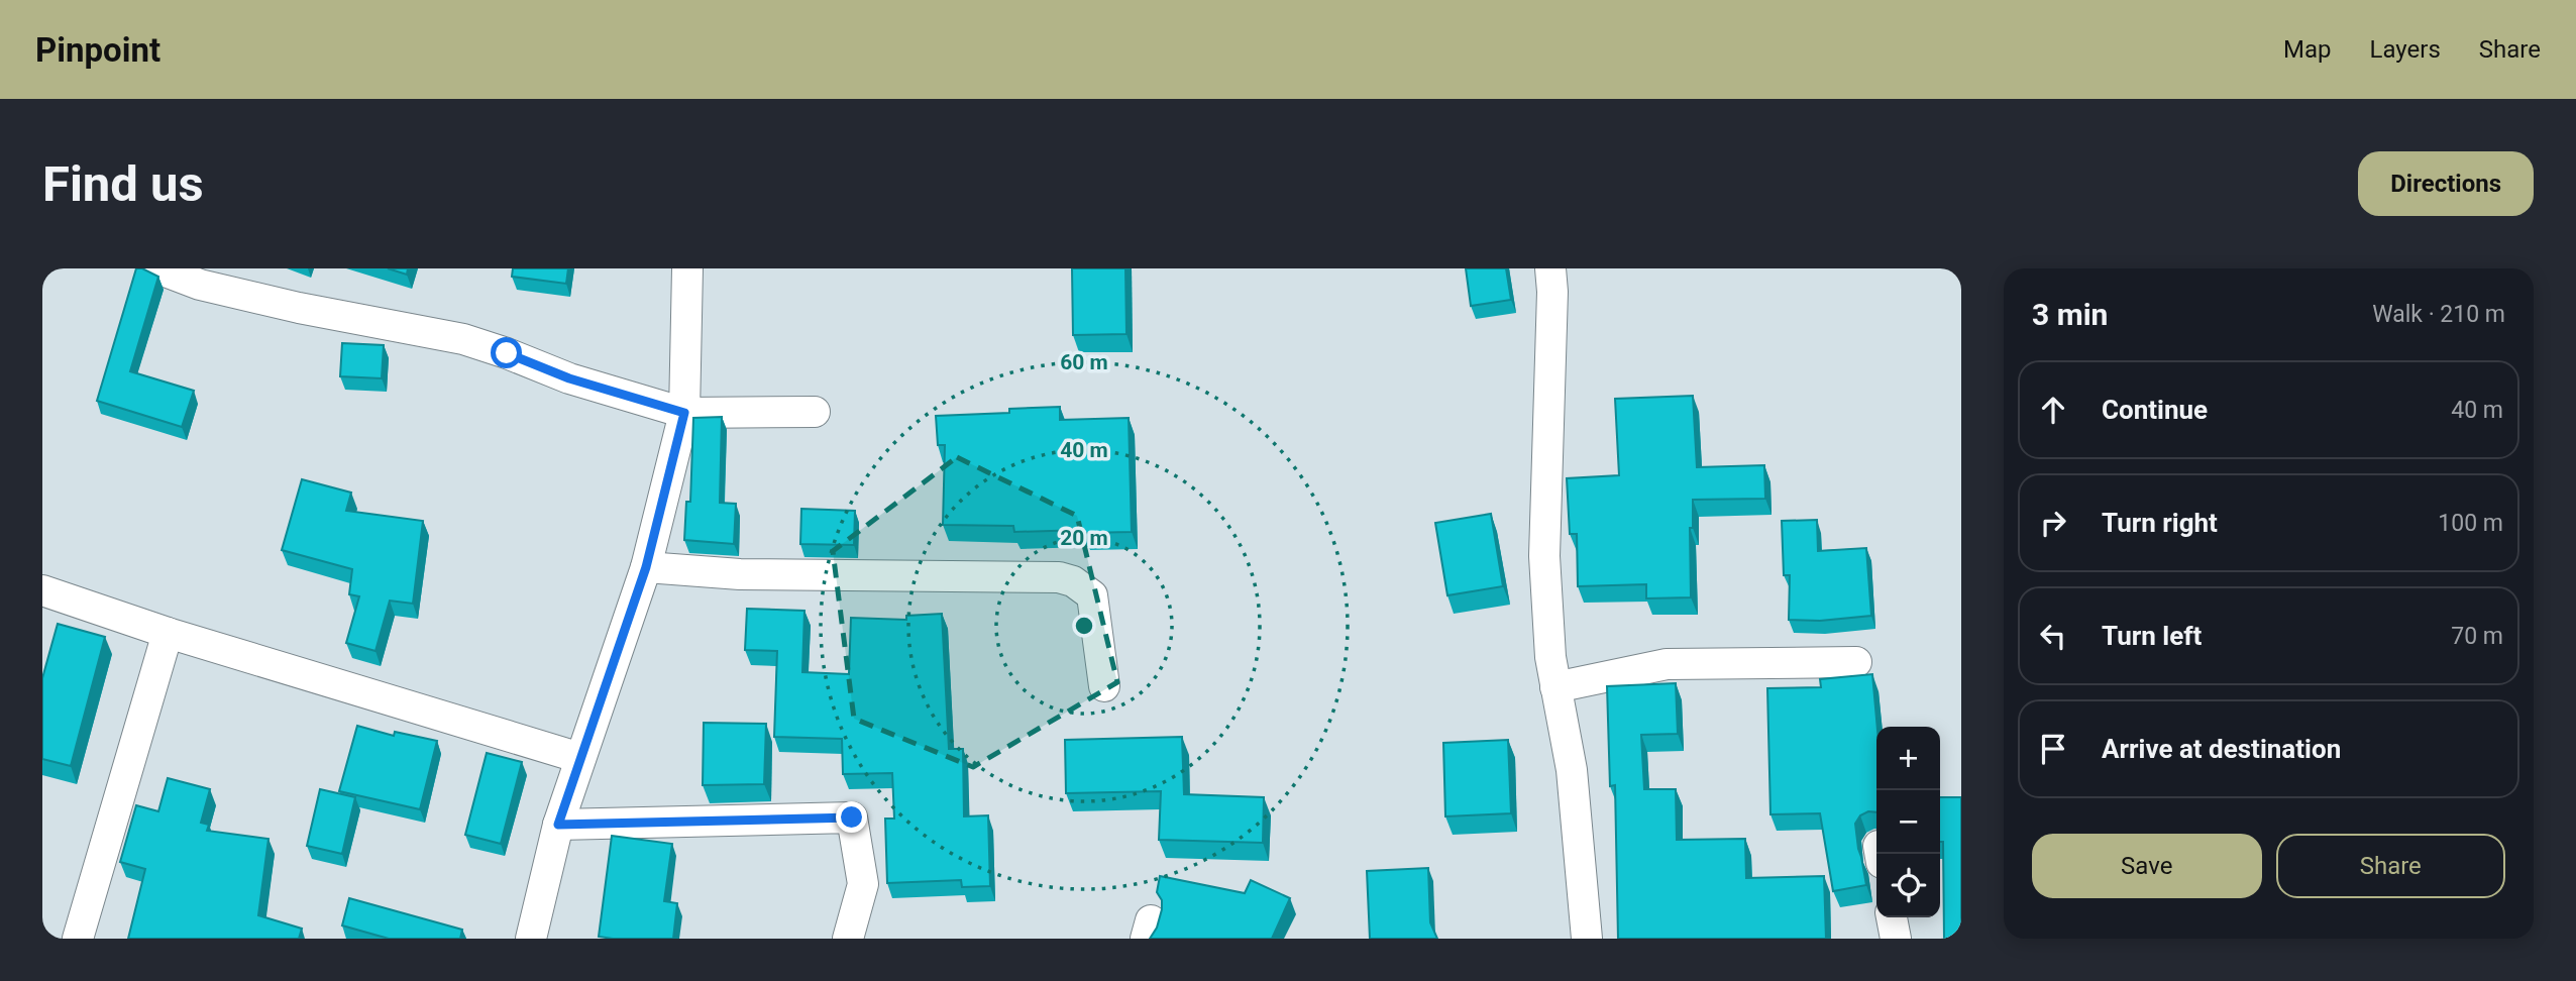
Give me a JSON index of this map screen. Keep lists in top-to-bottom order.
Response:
{
  "page": {
    "header": "Pinpoint",
    "nav": ["Map", "Layers", "Share"],
    "buttons": [
      "Directions",
      ["Save", "Share"]
    ],
    "title": "Find us",
    "heading": ["3 min", "Walk · 210 m"],
    "list": [
      ["Continue", "40 m"],
      ["Turn right", "100 m"],
      ["Turn left", "70 m"],
      "Arrive at destination"
    ],
    "map_buttons": ["+", "−"]
  },
  "rings": ["60 m", "40 m", "20 m"]
}
